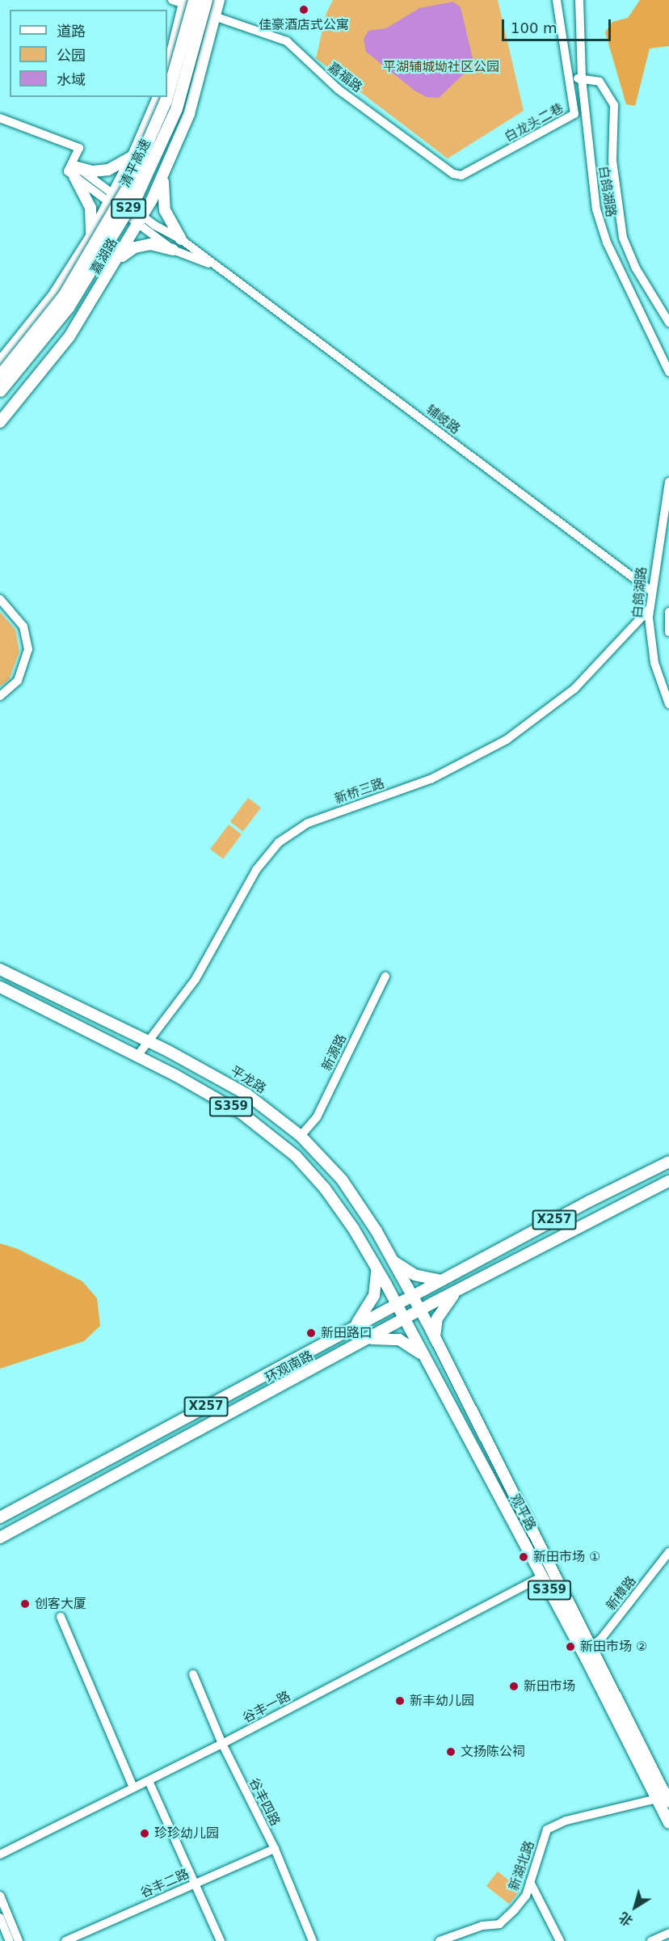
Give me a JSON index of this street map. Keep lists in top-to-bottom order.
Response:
{
  "streets": {
    "highway": ["清平高速", "S29"],
    "main road": [
      "嘉湖路",
      "平龙路",
      "S359",
      "X257",
      "环观南路",
      "观平路"
    ],
    "street": [
      "嘉福路",
      "白龙头二巷",
      "白鸽湖路",
      "辅岐路",
      "新桥三路",
      "新源路",
      "新樟路",
      "谷丰一路",
      "谷丰四路",
      "新湖北路",
      "谷丰二路"
    ]
  },
  "crossings": [
    ["嘉福路", "白龙头二巷"],
    ["嘉福路", "嘉湖路"],
    ["清平高速", "嘉湖路"],
    ["白鸽湖路", "辅岐路"],
    ["白鸽湖路", "新桥三路"],
    ["嘉湖路", "辅岐路"],
    ["新桥三路", "平龙路"],
    ["新桥三路", "S359"],
    ["新源路", "平龙路"],
    ["平龙路", "环观南路"],
    ["平龙路", "观平路"],
    ["S359", "环观南路"],
    ["S359", "观平路"],
    ["环观南路", "观平路"],
    ["观平路", "新樟路"],
    ["观平路", "谷丰一路"],
    ["观平路", "新湖北路"],
    ["谷丰一路", "谷丰四路"],
    ["谷丰四路", "谷丰二路"]
  ],
  "parks": ["平湖辅城坳社区公园"],
  "places": [
    "佳豪酒店式公寓",
    "新田路口",
    "新田市场 ①",
    "创客大厦",
    "新田市场 ②",
    "新田市场",
    "新丰幼儿园",
    "文扬陈公祠",
    "珍珍幼儿园"
  ],
  "legend": ["道路", "公园", "水域"],
  "scale_bar": "100 m",
  "north": "bottom left"
}
